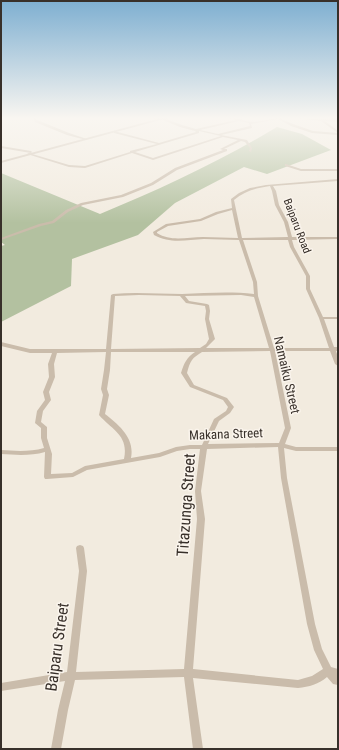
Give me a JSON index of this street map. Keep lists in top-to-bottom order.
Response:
{
  "streets": {
    "street": [
      "Baiparu Road",
      "Namaiku Street",
      "Makana Street",
      "Titazunga Street",
      "Baiparu Street"
    ]
  },
  "crossings": [
    ["Namaiku Street", "Makana Street"],
    ["Makana Street", "Titazunga Street"]
  ]
}
